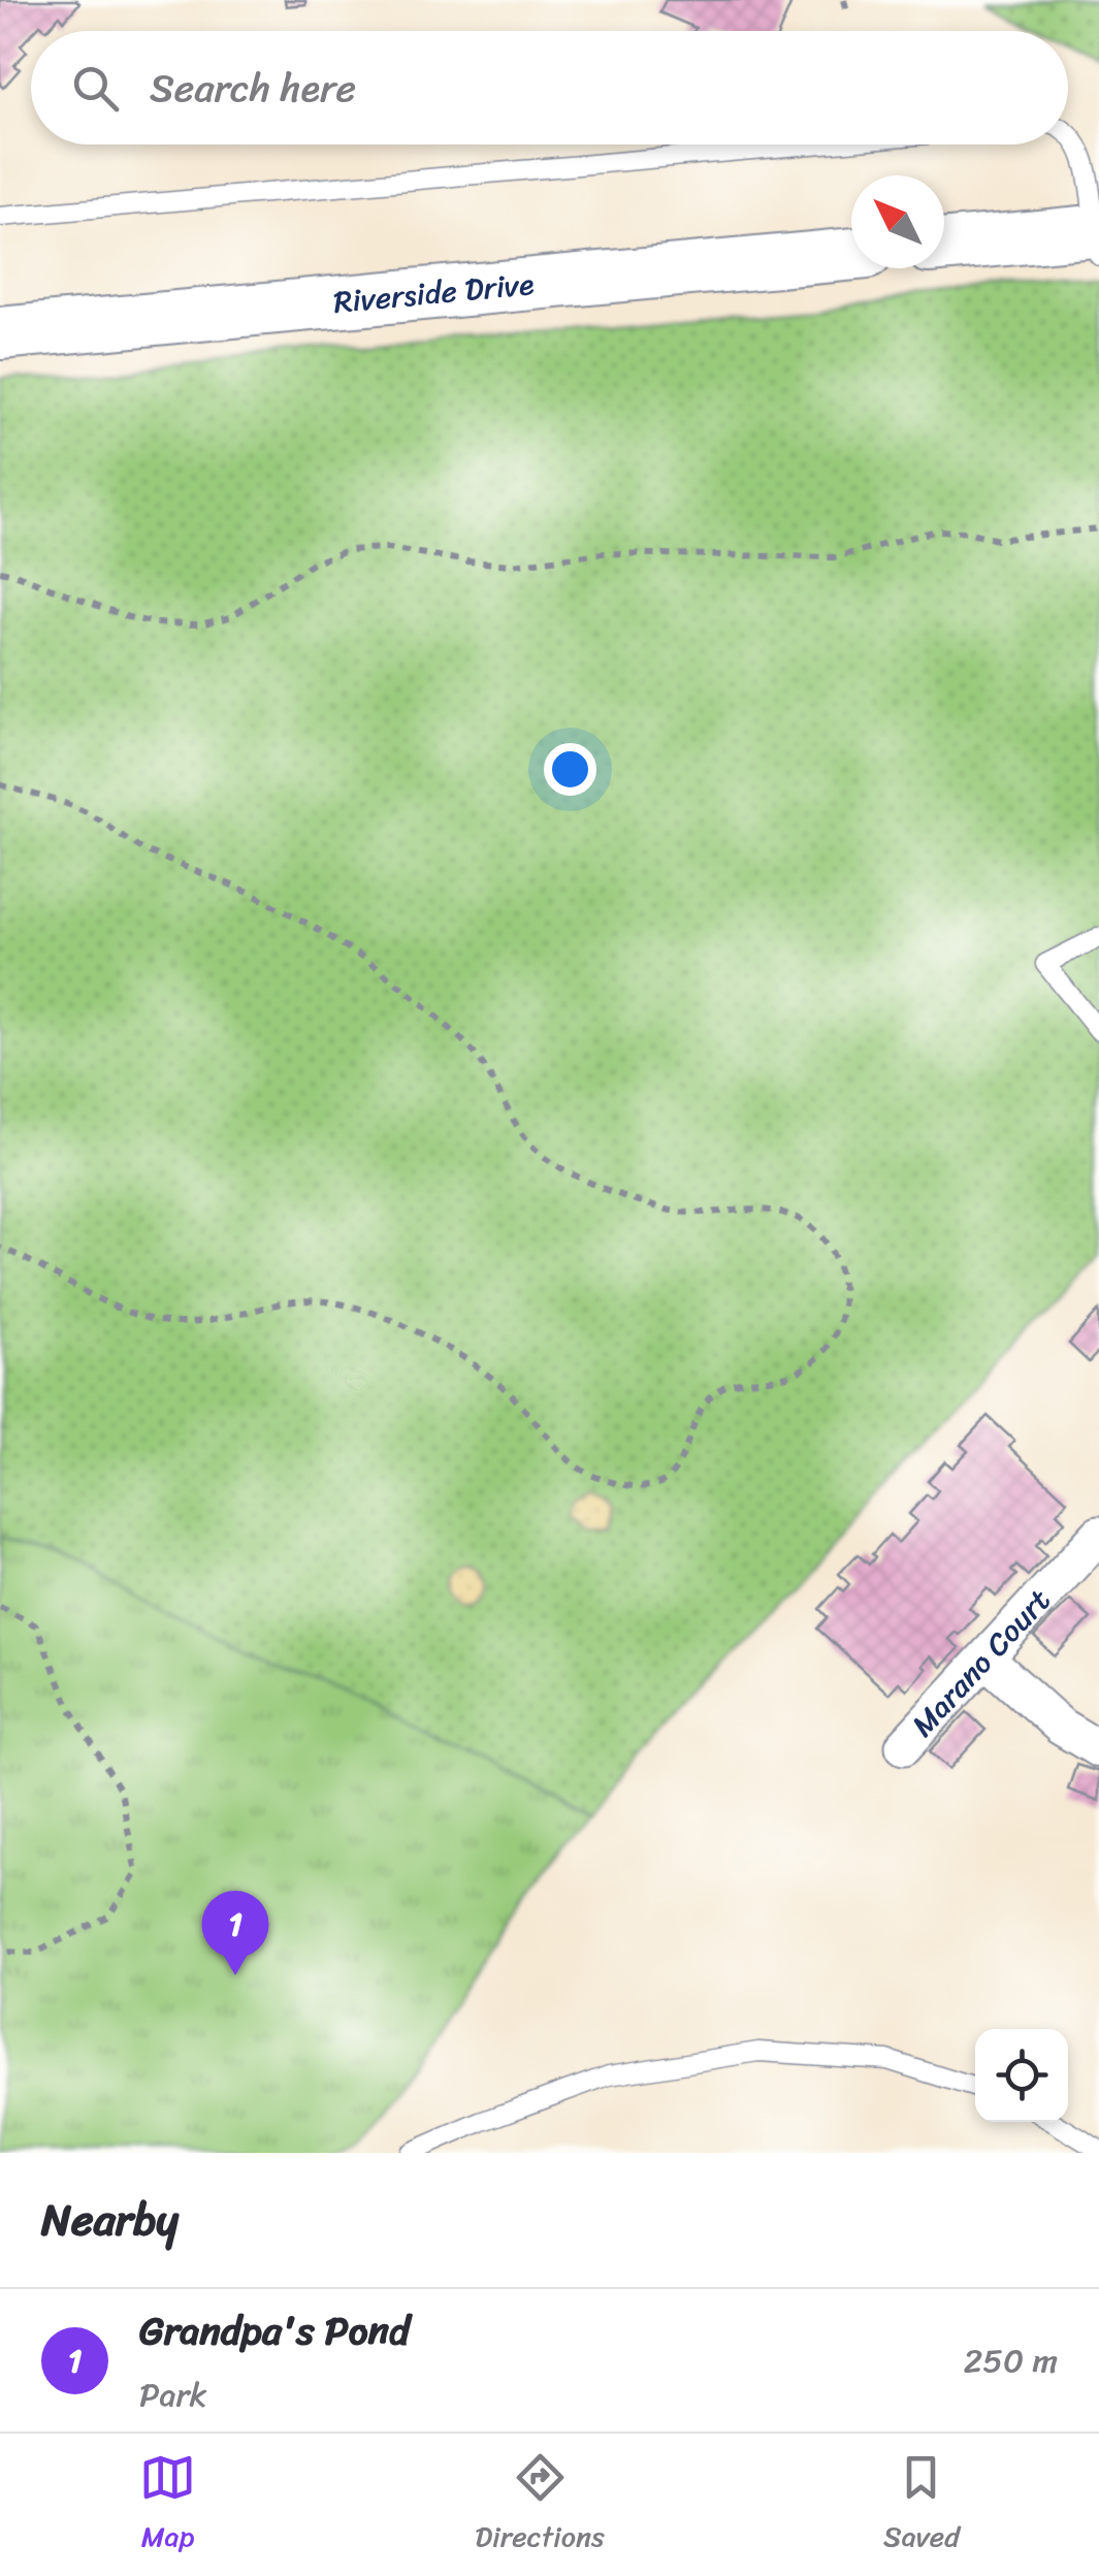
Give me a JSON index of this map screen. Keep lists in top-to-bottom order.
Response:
{
  "streets": {
    "street": ["Riverside Drive", "Marano Court"]
  },
  "north": "top left",
  "page": {
    "search": "Search here",
    "pins": "1",
    "heading": "Nearby",
    "list": [
      {
        "mark": "1",
        "name": "Grandpa's Pond",
        "note": "Park",
        "value": "250 m"
      }
    ],
    "nav": ["Map", "Directions", "Saved"]
  }
}
